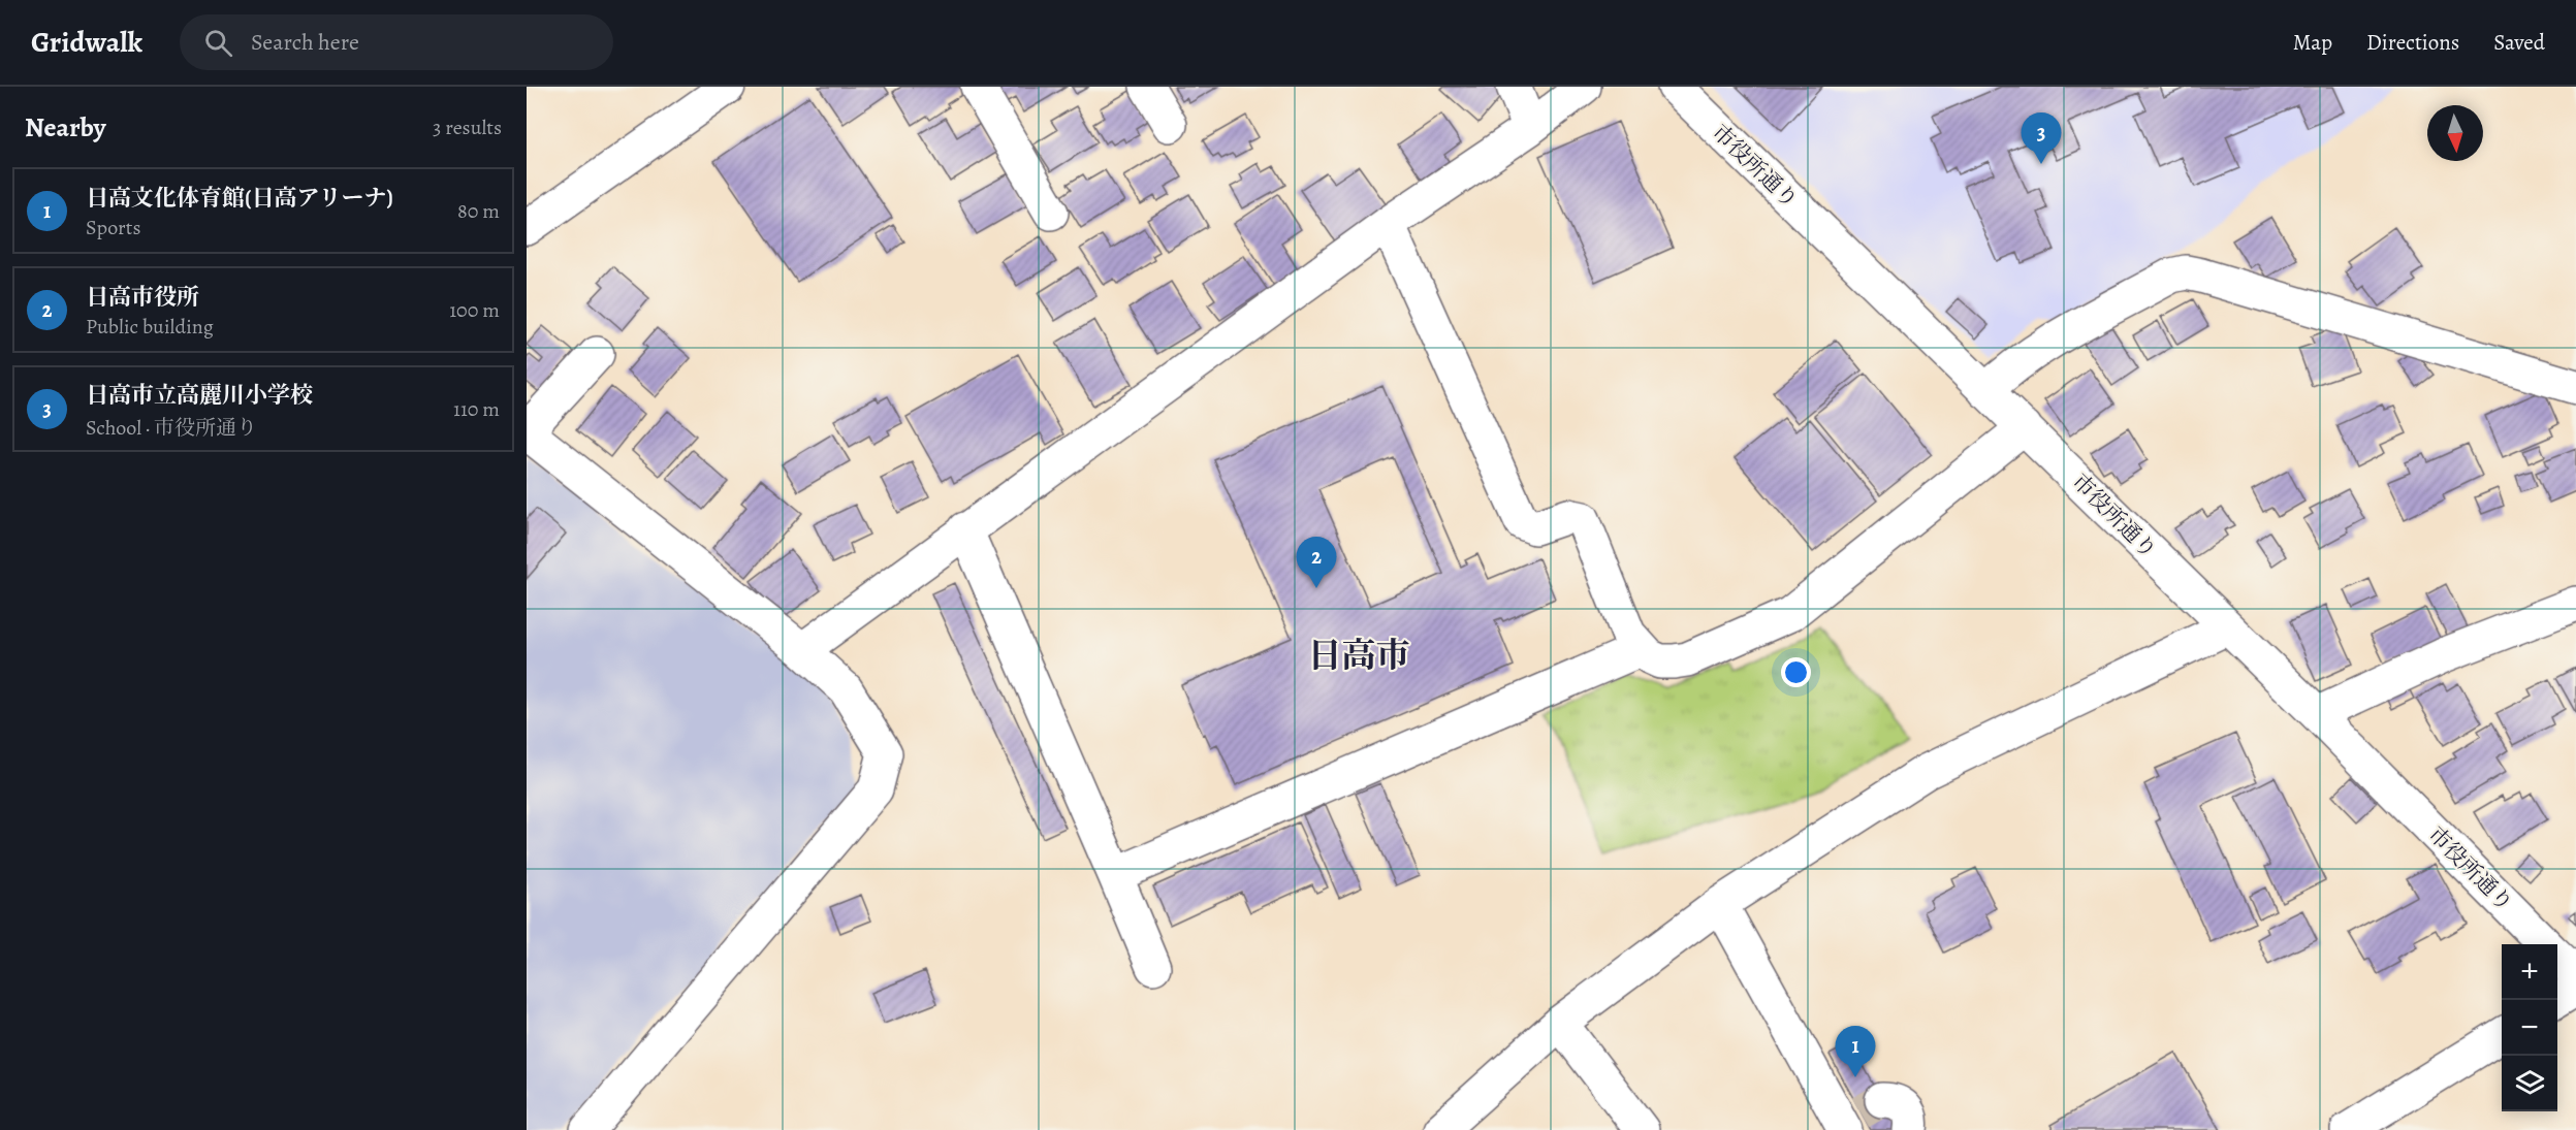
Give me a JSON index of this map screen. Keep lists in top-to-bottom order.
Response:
{
  "streets": {
    "street": ["市役所通り"]
  },
  "districts": ["日高市"],
  "north": "bottom",
  "page": {
    "header": "Gridwalk",
    "search": "Search here",
    "nav": ["Map", "Directions", "Saved"],
    "heading": ["Nearby", "3 results"],
    "pins": ["3", "2", "1"],
    "list": [
      {
        "mark": "1",
        "name": "日高文化体育館(日高アリーナ)",
        "note": "Sports",
        "value": "80 m"
      },
      {
        "mark": "2",
        "name": "日高市役所",
        "note": "Public building",
        "value": "100 m"
      },
      {
        "mark": "3",
        "name": "日高市立高麗川小学校",
        "note": "School · 市役所通り",
        "value": "110 m"
      }
    ],
    "map_buttons": ["+", "−"]
  }
}
